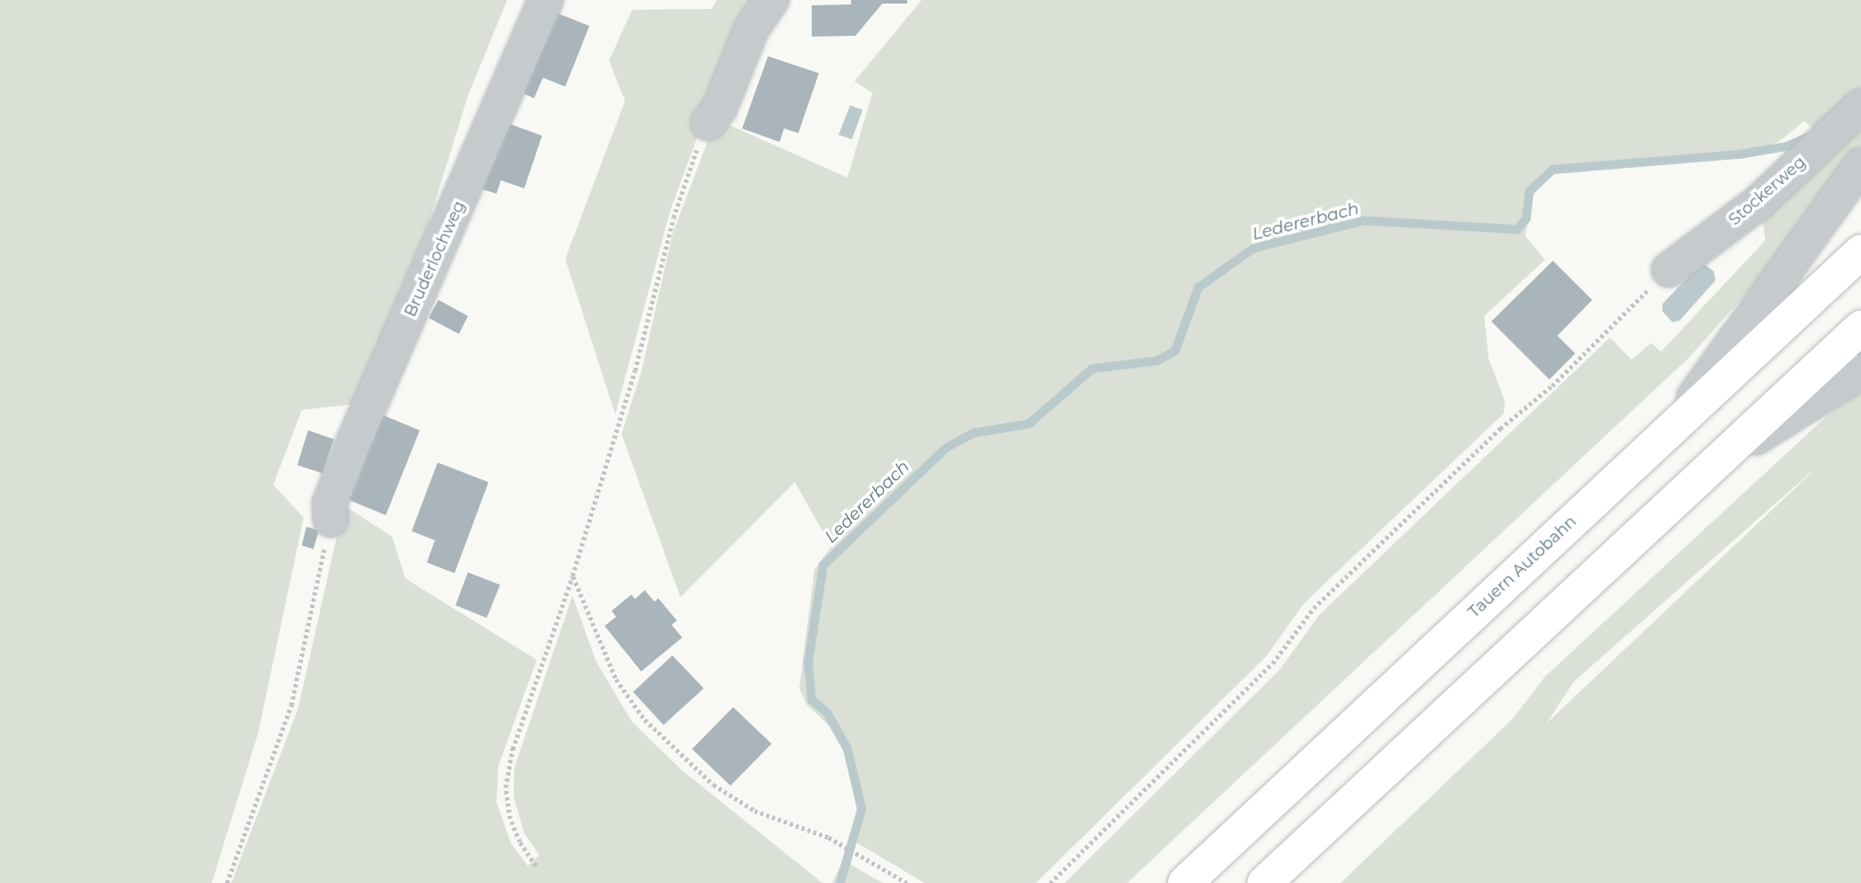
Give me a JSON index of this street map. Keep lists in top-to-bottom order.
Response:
{
  "streets": {
    "highway": ["Tauern Autobahn"],
    "street": ["Stockerweg", "Bruderlochweg"]
  },
  "water": ["Ledererbach"]
}
